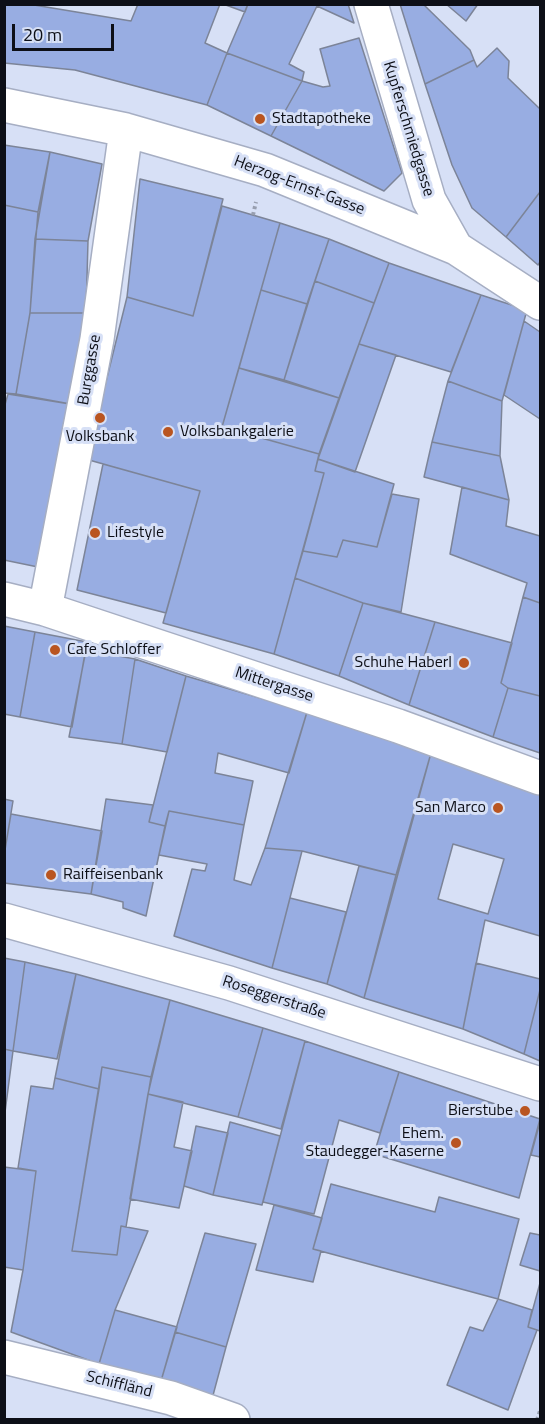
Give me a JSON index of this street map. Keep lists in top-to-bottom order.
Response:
{
  "streets": {
    "street": [
      "Kupferschmiedgasse",
      "Herzog-Ernst-Gasse",
      "Burggasse",
      "Mittergasse",
      "Roseggerstraße",
      "Schiffländ"
    ]
  },
  "crossings": [
    ["Kupferschmiedgasse", "Herzog-Ernst-Gasse"],
    ["Herzog-Ernst-Gasse", "Burggasse"],
    ["Burggasse", "Mittergasse"]
  ],
  "places": [
    "Stadtapotheke",
    "Volksbank",
    "Volksbankgalerie",
    "Lifestyle",
    "Cafe Schloffer",
    "Schuhe Haberl",
    "San Marco",
    "Raiffeisenbank",
    "Bierstube",
    "Ehem. Staudegger-Kaserne"
  ],
  "scale_bar": "20 m"
}
